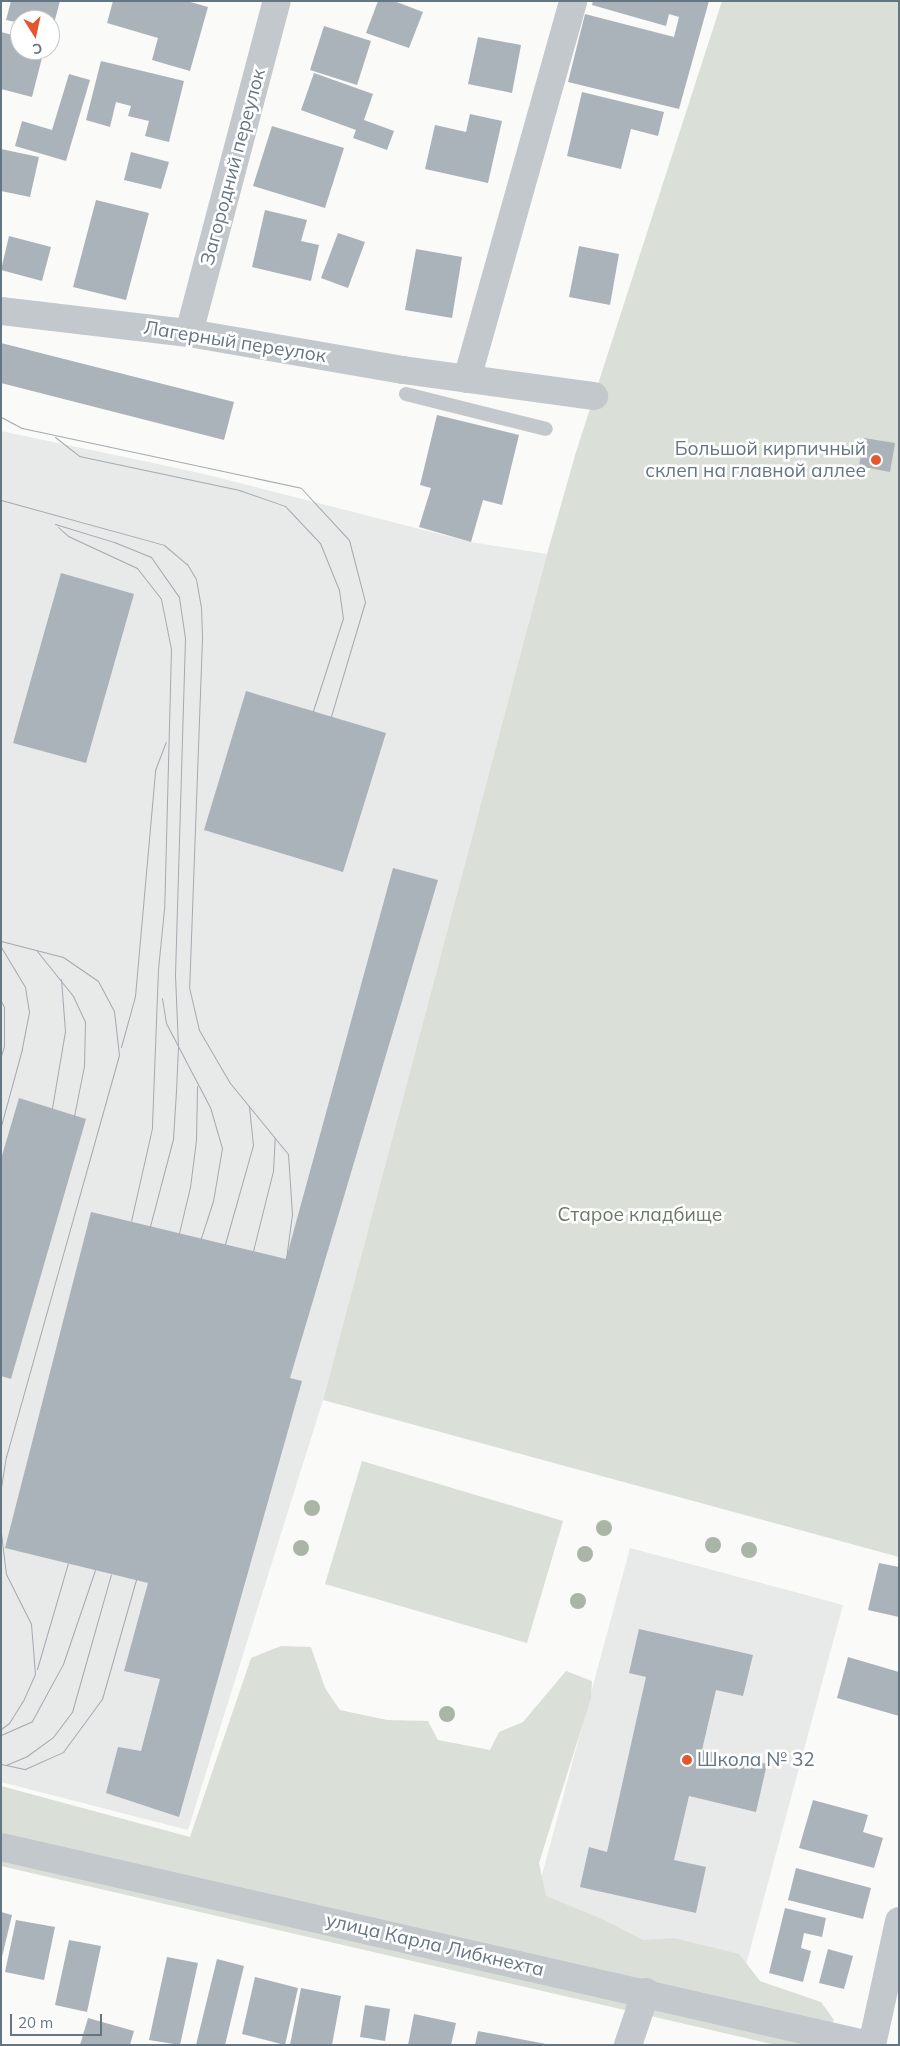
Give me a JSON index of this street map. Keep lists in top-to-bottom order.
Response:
{
  "streets": {
    "street": ["Загородний переулок", "Лагерный переулок", "улица Карла Либкнехта"]
  },
  "crossings": [
    ["Загородний переулок", "Лагерный переулок"]
  ],
  "parks": ["Старое кладбище"],
  "places": ["Большой кирпичный склеп на главной аллее", "Школа № 32"],
  "scale_bar": "20 m",
  "north": "bottom"
}
